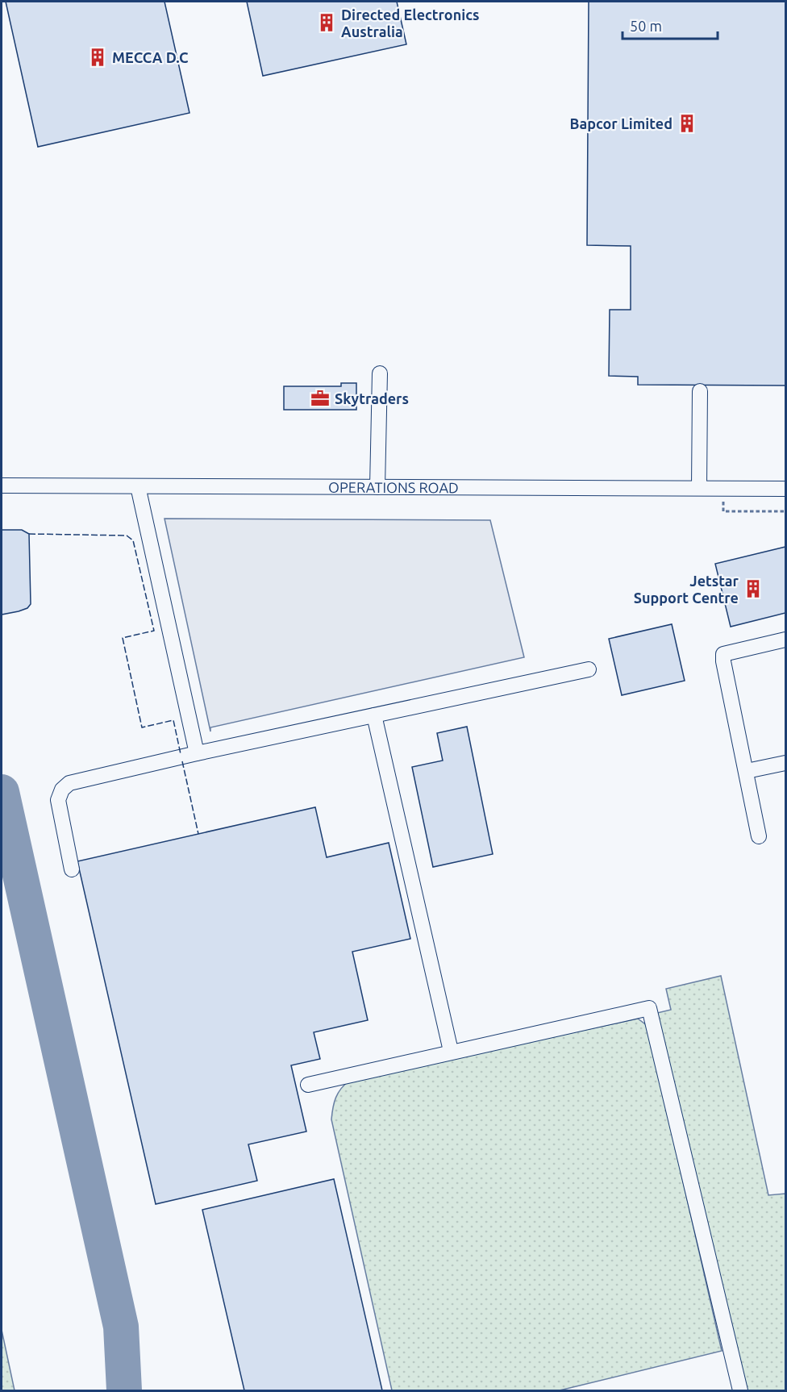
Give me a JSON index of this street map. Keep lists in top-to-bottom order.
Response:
{
  "streets": {
    "street": ["OPERATIONS ROAD"]
  },
  "places": {
    "building": [
      "Directed Electronics Australia",
      "MECCA D.C",
      "Bapcor Limited",
      "Jetstar Support Centre"
    ],
    "office": ["Skytraders"]
  },
  "scale_bar": "50 m"
}
